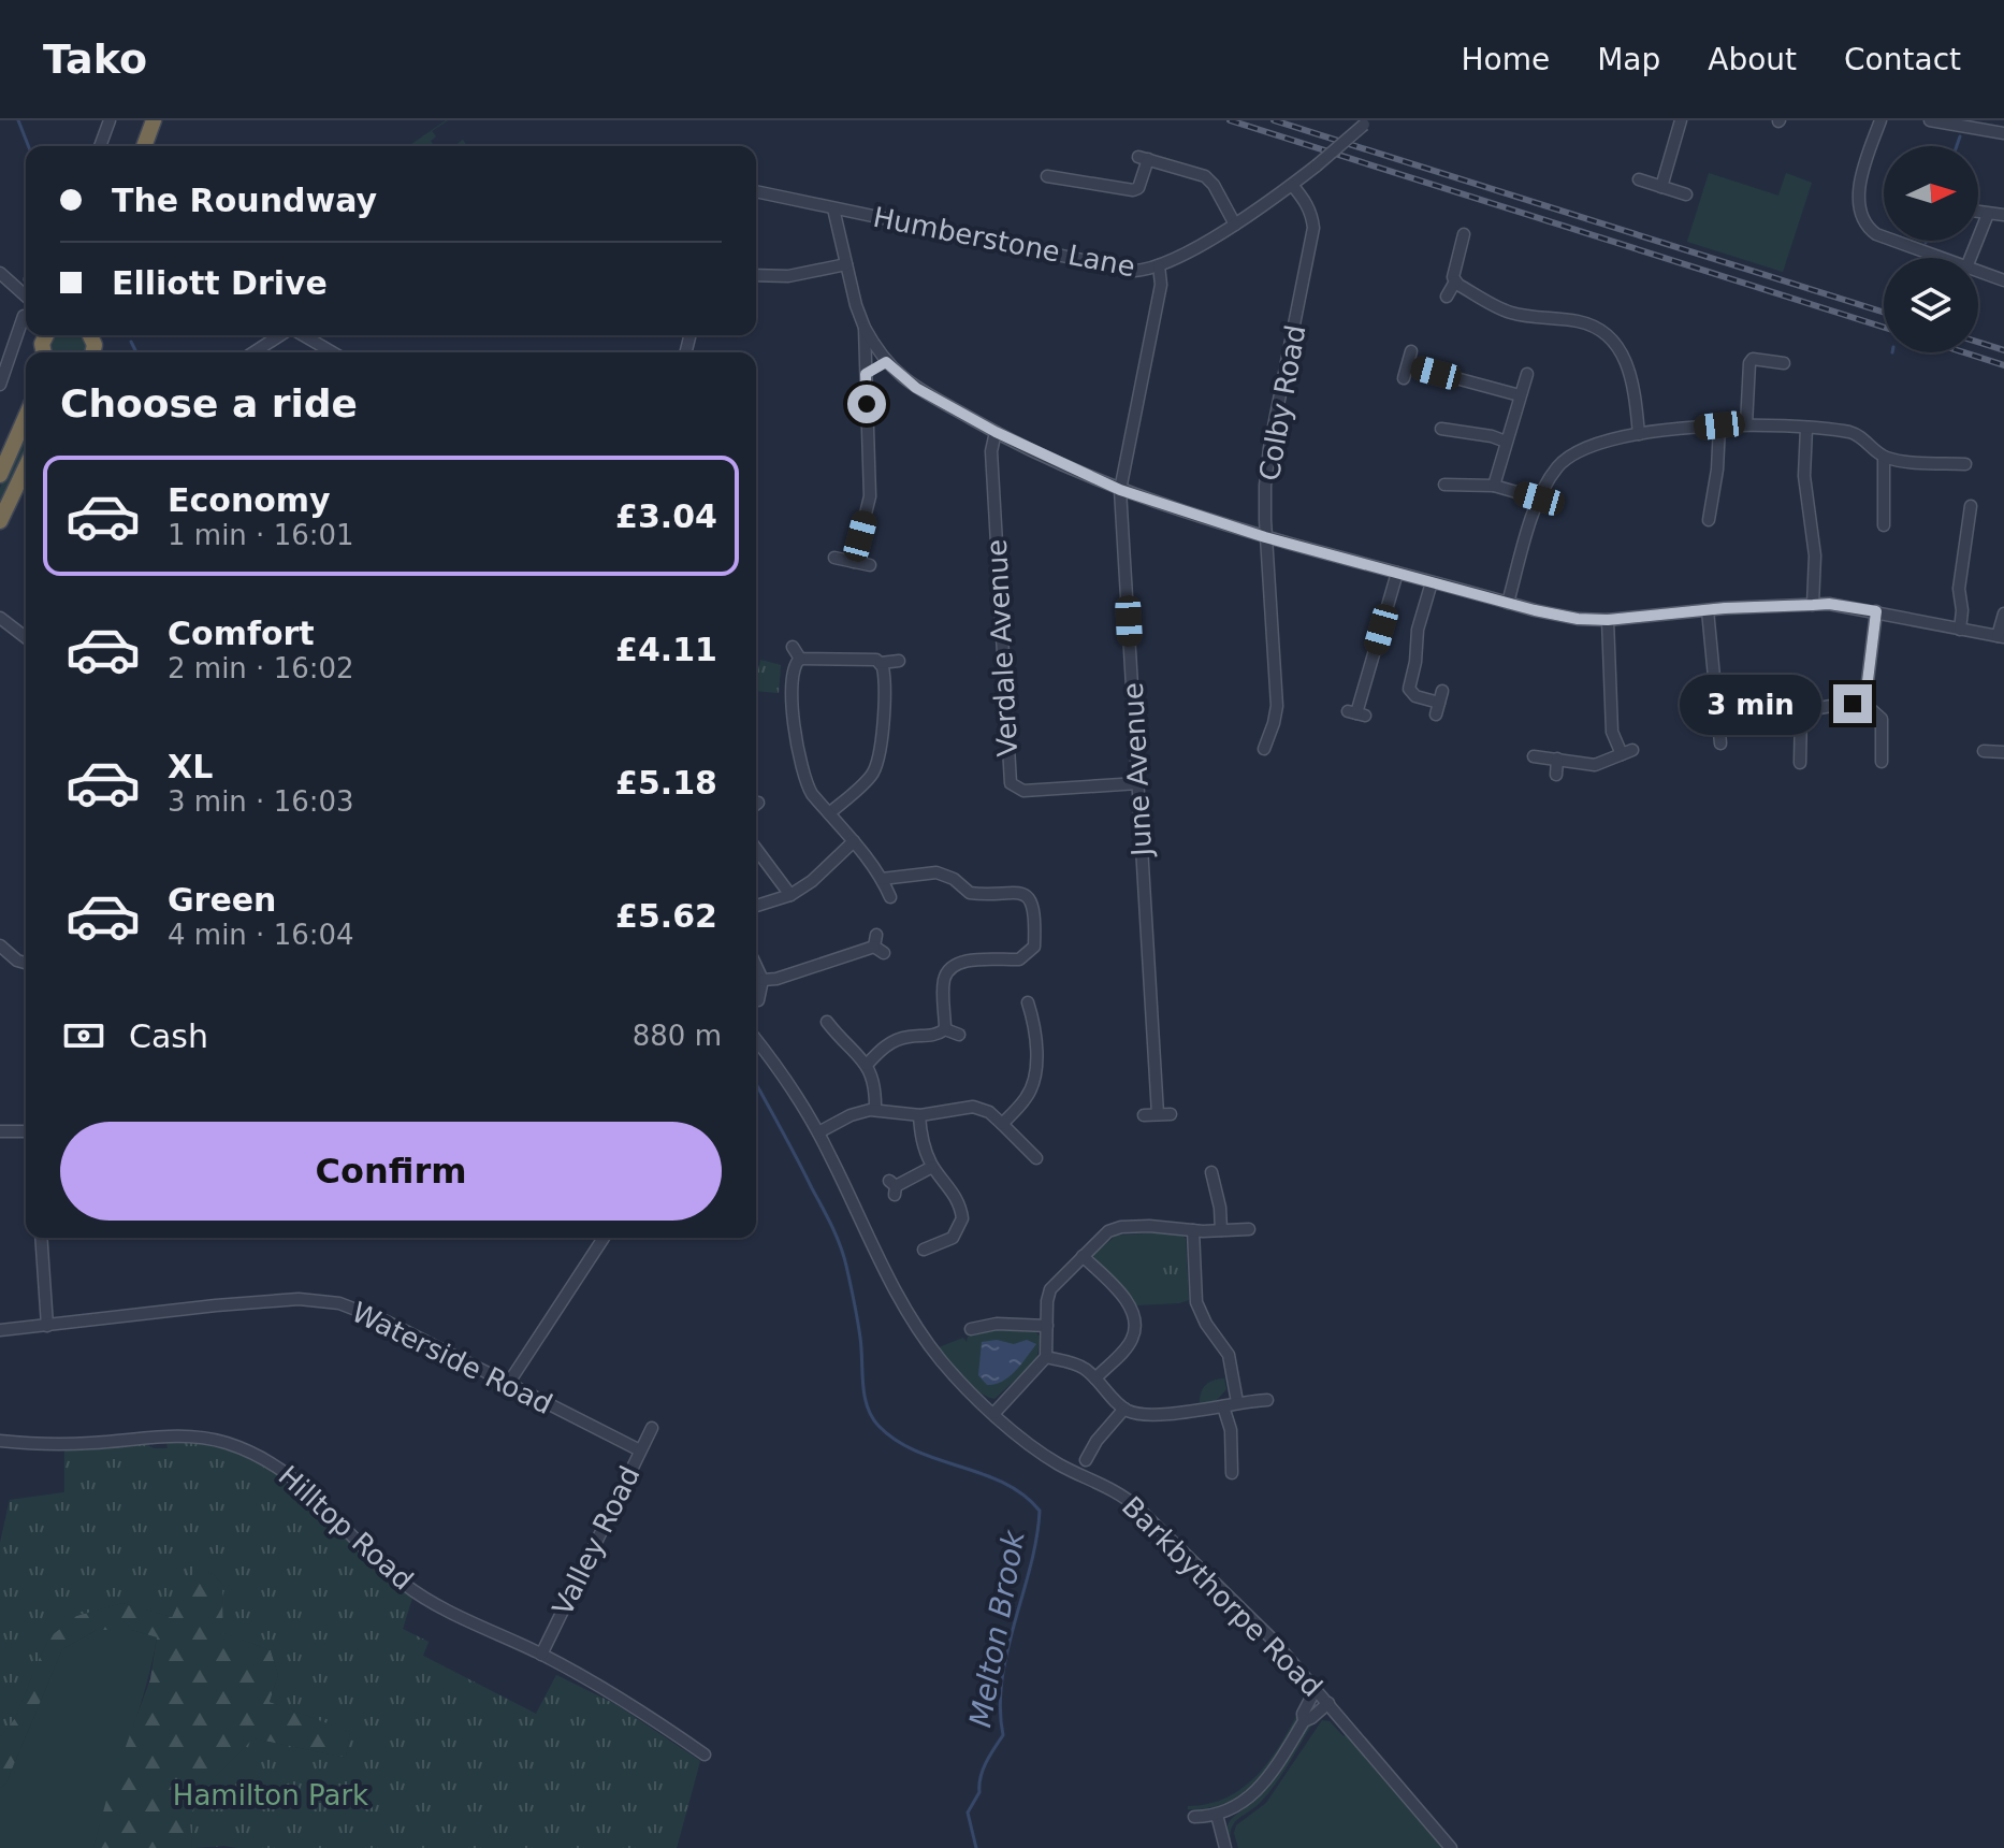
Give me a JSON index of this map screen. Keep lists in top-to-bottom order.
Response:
{
  "streets": {
    "street": [
      "Humberstone Lane",
      "Colby Road",
      "Verdale Avenue",
      "June Avenue",
      "Waterside Road",
      "Hilltop Road",
      "Valley Road",
      "Barkbythorpe Road"
    ]
  },
  "crossings": [
    ["Humberstone Lane", "Colby Road"],
    ["Humberstone Lane", "June Avenue"],
    ["Verdale Avenue", "June Avenue"],
    ["Waterside Road", "Valley Road"],
    ["Hilltop Road", "Valley Road"]
  ],
  "water": ["Melton Brook"],
  "parks": ["Hamilton Park"],
  "north": "right",
  "page": {
    "header": "Tako",
    "nav": [
      "Home",
      "Map",
      "About",
      "Contact"
    ],
    "banner": ["The Roundway", "Elliott Drive"],
    "heading": "Choose a ride",
    "list": [
      {
        "name": "Economy",
        "note": "1 min · 16:01",
        "value": "£3.04"
      },
      {
        "name": "Comfort",
        "note": "2 min · 16:02",
        "value": "£4.11"
      },
      {
        "name": "XL",
        "note": "3 min · 16:03",
        "value": "£5.18"
      },
      {
        "name": "Green",
        "note": "4 min · 16:04",
        "value": "£5.62"
      }
    ],
    "bubble": "3 min",
    "pay": ["Cash", "880 m"],
    "buttons": "Confirm"
  }
}
